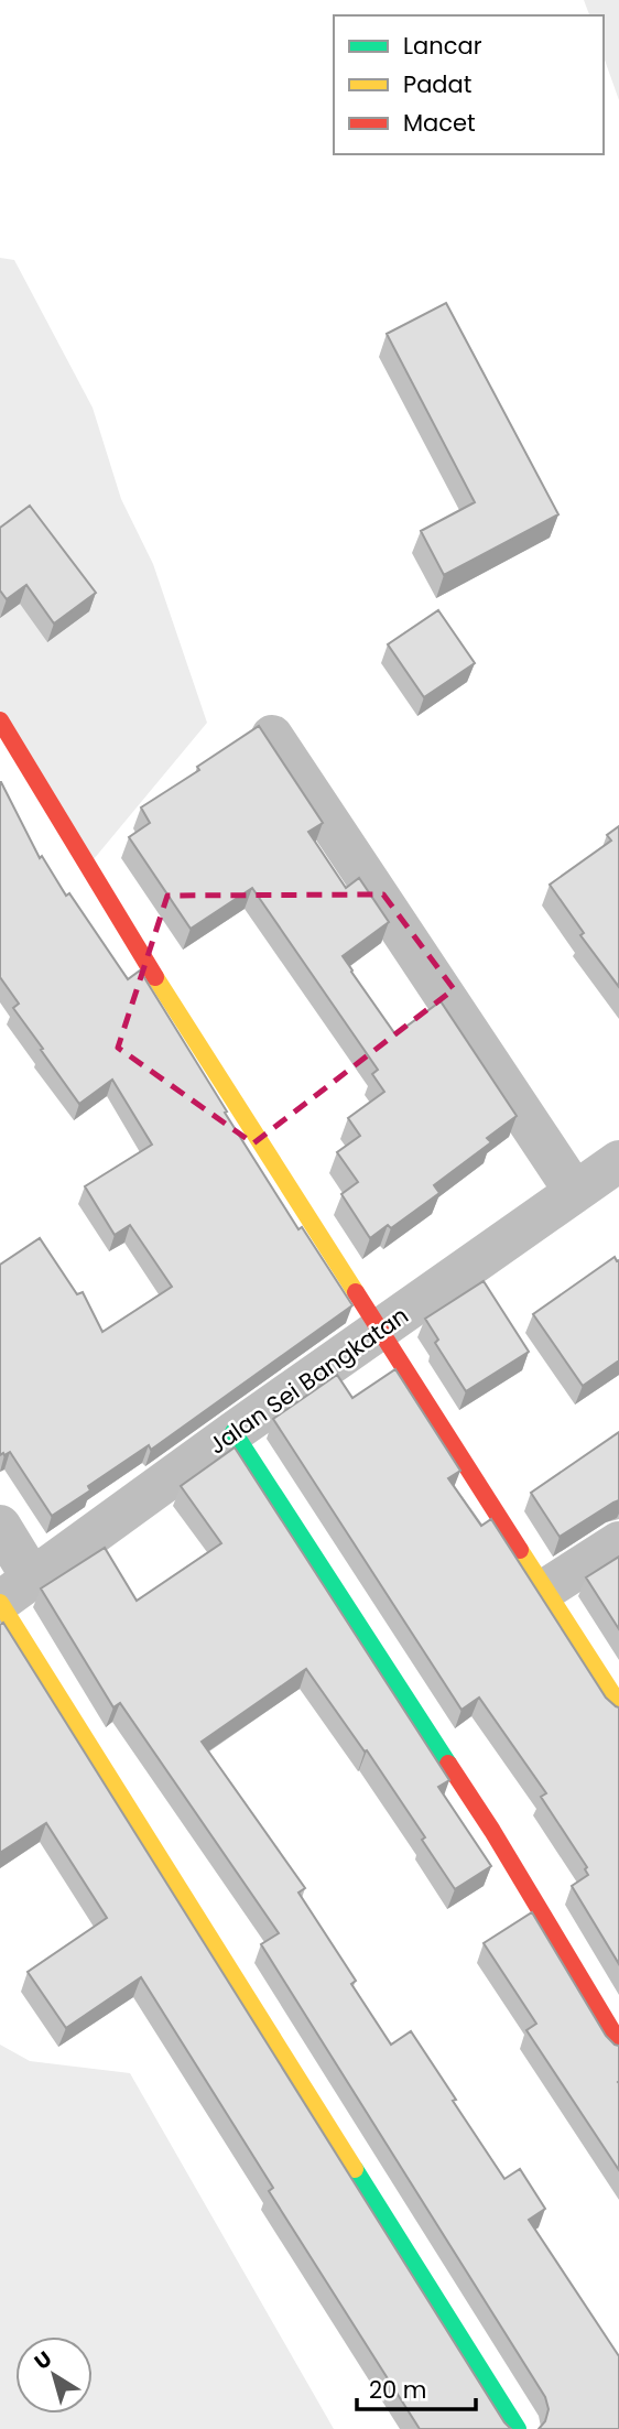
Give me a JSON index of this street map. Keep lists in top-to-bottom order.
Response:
{
  "streets": {
    "street": ["Jalan Sei Bangkatan"]
  },
  "legend": ["Lancar", "Padat", "Macet"],
  "scale_bar": "20 m",
  "north": "top left"
}
